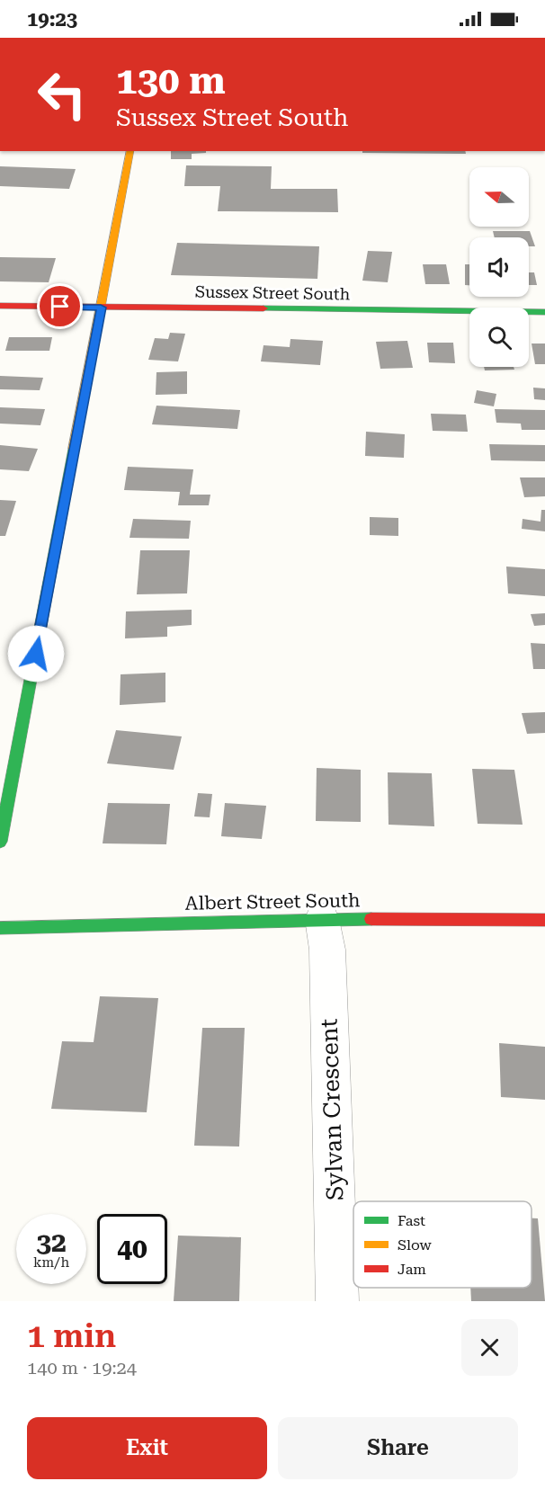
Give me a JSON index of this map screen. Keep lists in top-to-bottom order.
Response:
{
  "streets": {
    "street": ["Sussex Street South", "Albert Street South", "Sylvan Crescent"]
  },
  "crossings": [
    ["Albert Street South", "Sylvan Crescent"]
  ],
  "legend": ["Fast", "Slow", "Jam"],
  "north": "left",
  "page": {
    "status": "19:23",
    "turn": ["130 m", "Sussex Street South"],
    "speed": "32 km/h",
    "limit": "40",
    "heading": ["1 min", "140 m · 19:24"],
    "buttons": ["Exit", "Share"]
  }
}
